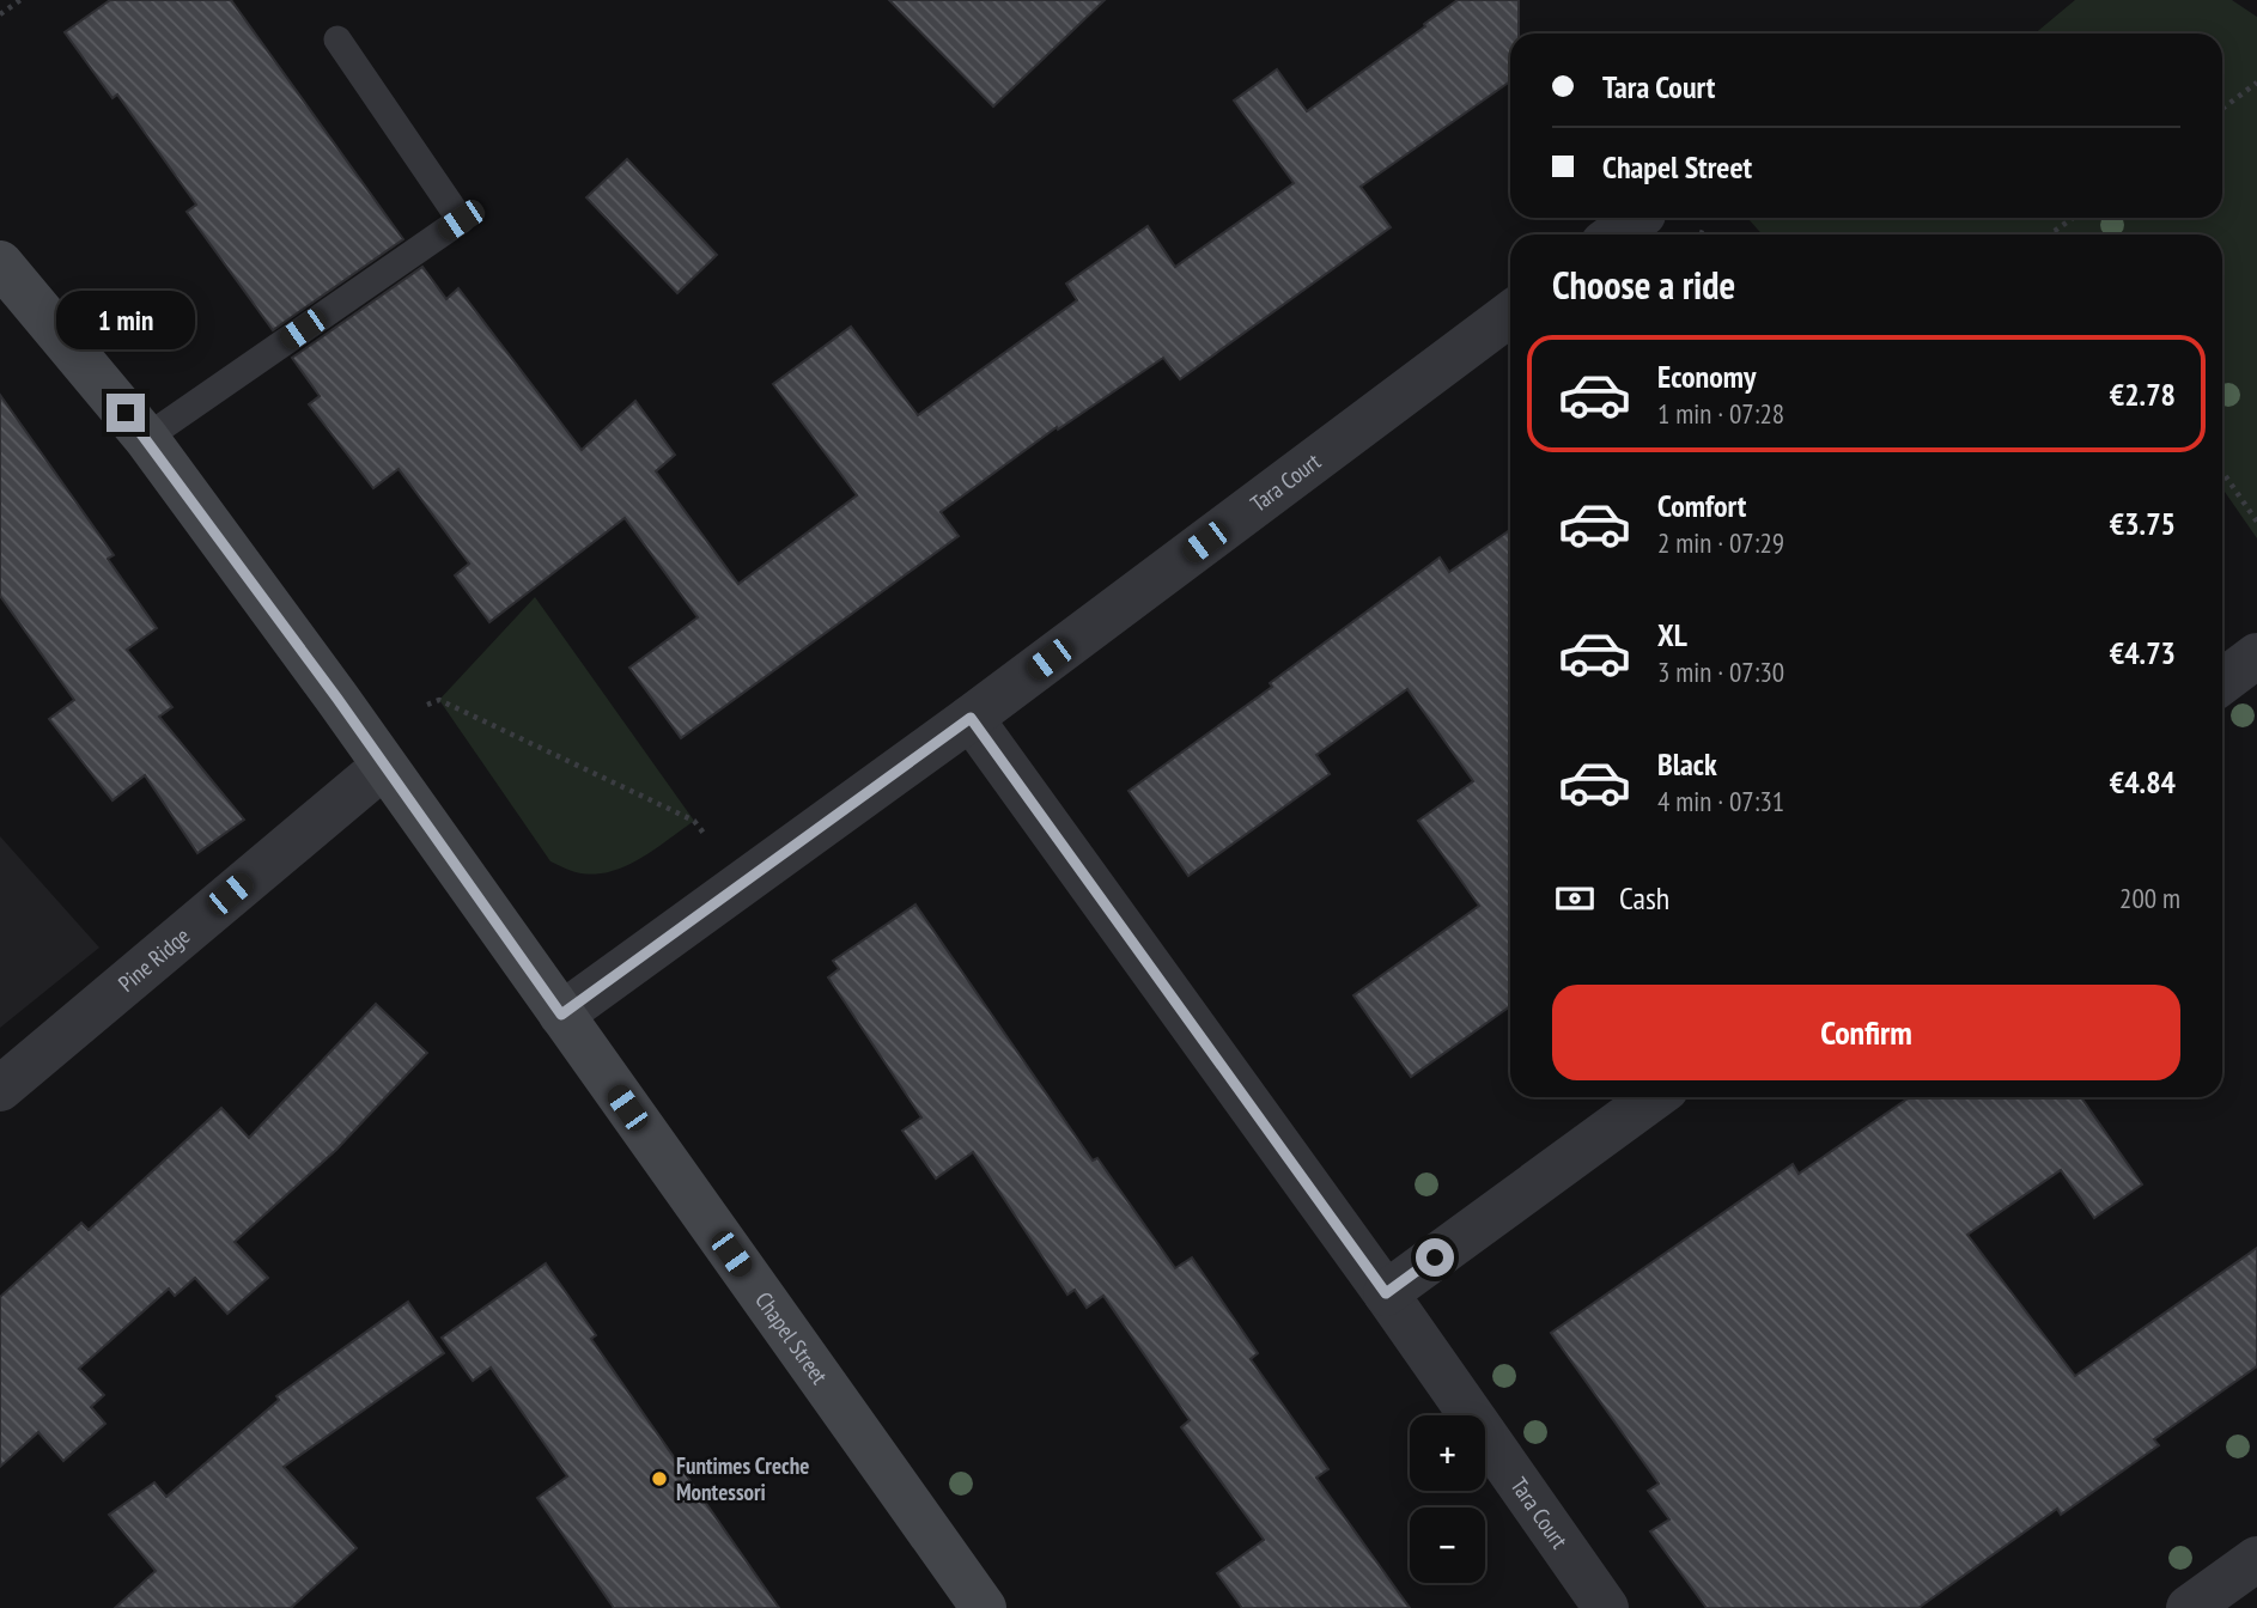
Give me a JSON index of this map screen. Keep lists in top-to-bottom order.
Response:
{
  "streets": {
    "main road": ["Chapel Street"],
    "street": ["Tara Court", "Pine Ridge"]
  },
  "crossings": [
    ["Tara Court", "Chapel Street"],
    ["Pine Ridge", "Chapel Street"]
  ],
  "places": ["Funtimes Creche Montessori"],
  "page": {
    "banner": ["Tara Court", "Chapel Street"],
    "heading": "Choose a ride",
    "bubble": "1 min",
    "list": [
      {
        "name": "Economy",
        "note": "1 min · 07:28",
        "value": "€2.78"
      },
      {
        "name": "Comfort",
        "note": "2 min · 07:29",
        "value": "€3.75"
      },
      {
        "name": "XL",
        "note": "3 min · 07:30",
        "value": "€4.73"
      },
      {
        "name": "Black",
        "note": "4 min · 07:31",
        "value": "€4.84"
      }
    ],
    "pay": ["Cash", "200 m"],
    "buttons": "Confirm",
    "map_buttons": ["+", "−"]
  }
}
